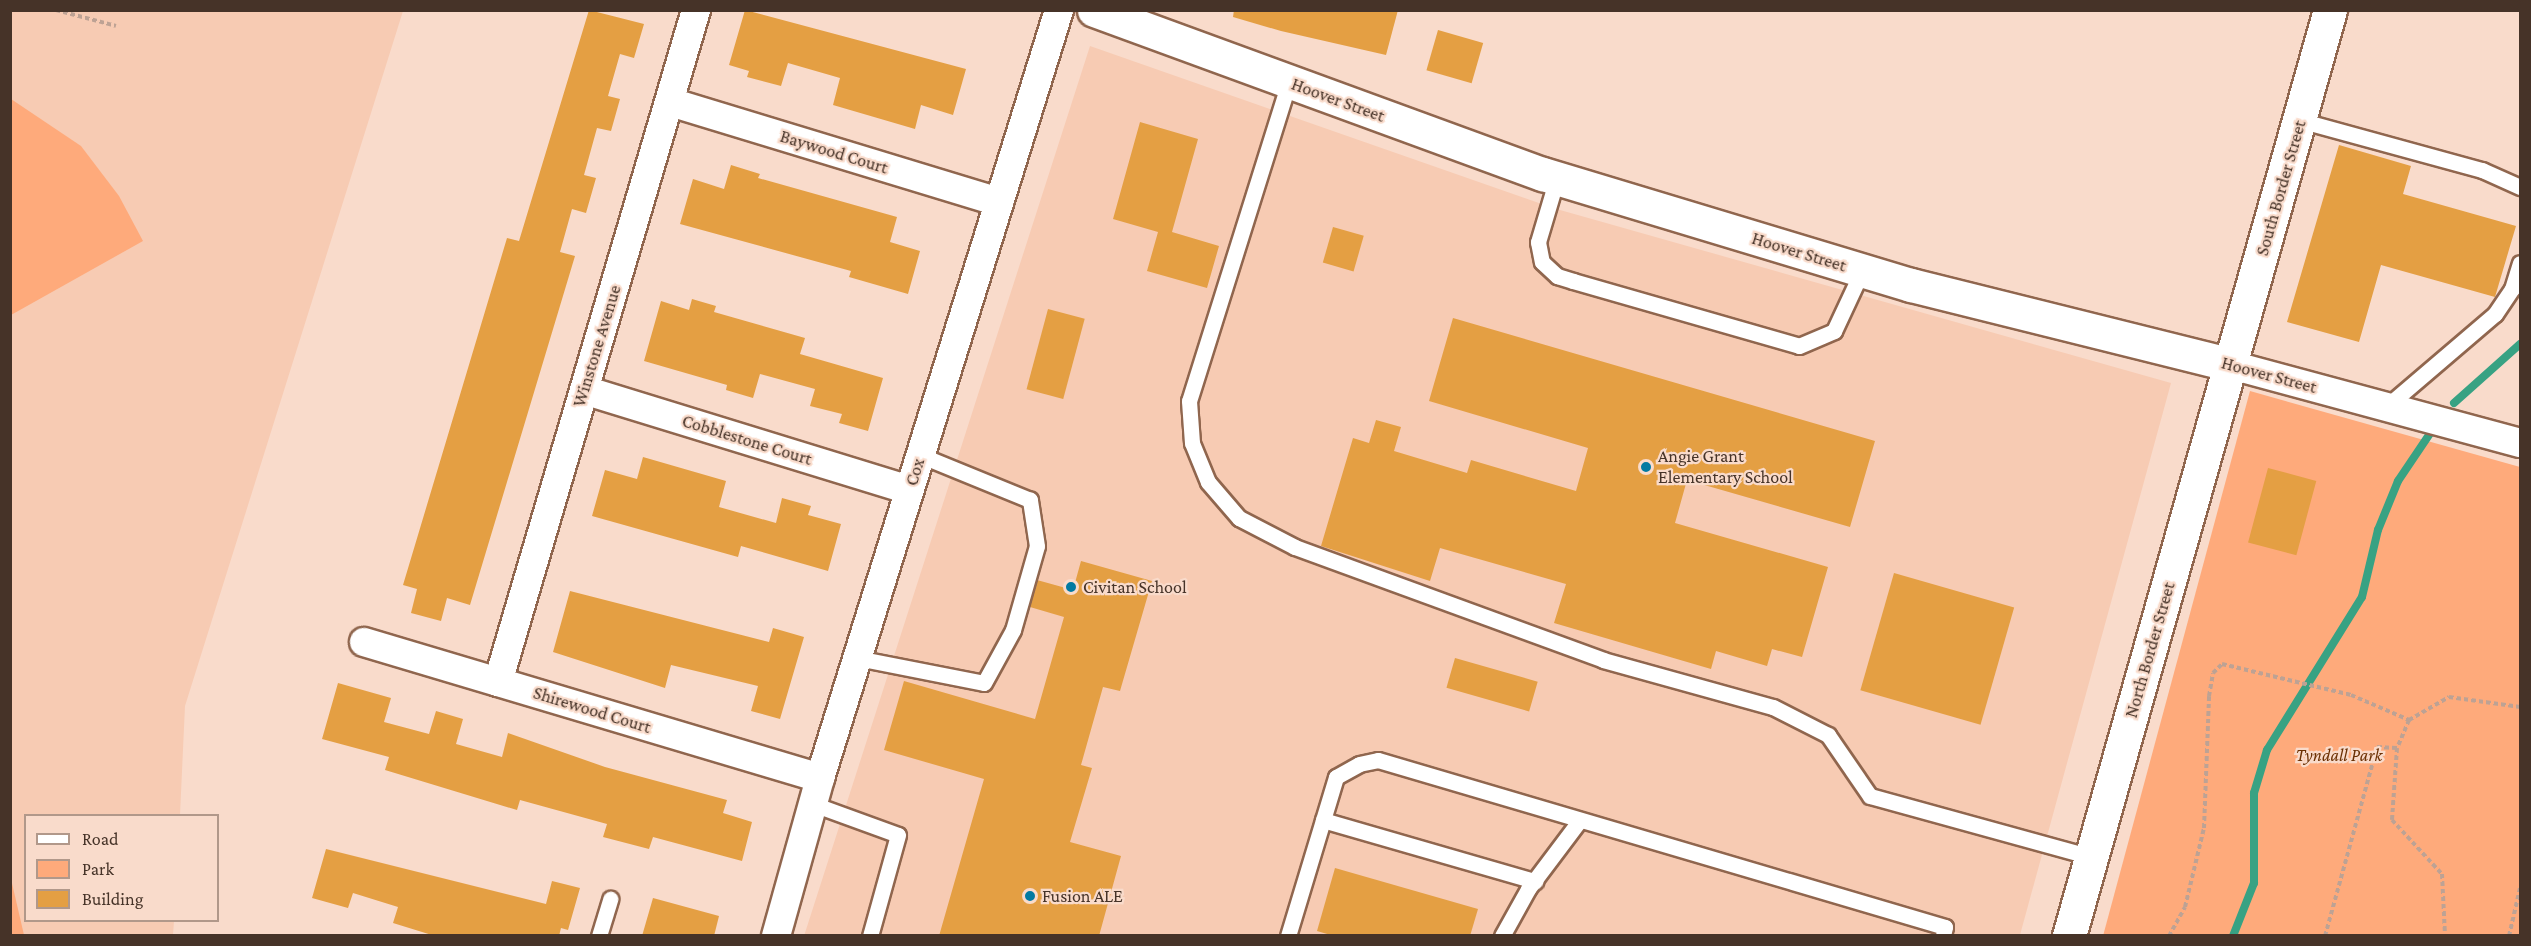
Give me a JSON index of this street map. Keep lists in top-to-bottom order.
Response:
{
  "streets": {
    "street": [
      "Hoover Street",
      "Baywood Court",
      "South Border Street",
      "Winstone Avenue",
      "Cobblestone Court",
      "Cox",
      "North Border Street",
      "Shirewood Court"
    ]
  },
  "crossings": [
    ["Hoover Street", "South Border Street"],
    ["Hoover Street", "North Border Street"],
    ["Baywood Court", "Winstone Avenue"],
    ["Baywood Court", "Cox"],
    ["South Border Street", "North Border Street"],
    ["Winstone Avenue", "Cobblestone Court"],
    ["Winstone Avenue", "Shirewood Court"],
    ["Cobblestone Court", "Cox"],
    ["Cox", "Shirewood Court"]
  ],
  "parks": ["Tyndall Park"],
  "places": ["Angie Grant Elementary School", "Civitan School", "Fusion ALE"],
  "legend": ["Road", "Park", "Building"]
}
